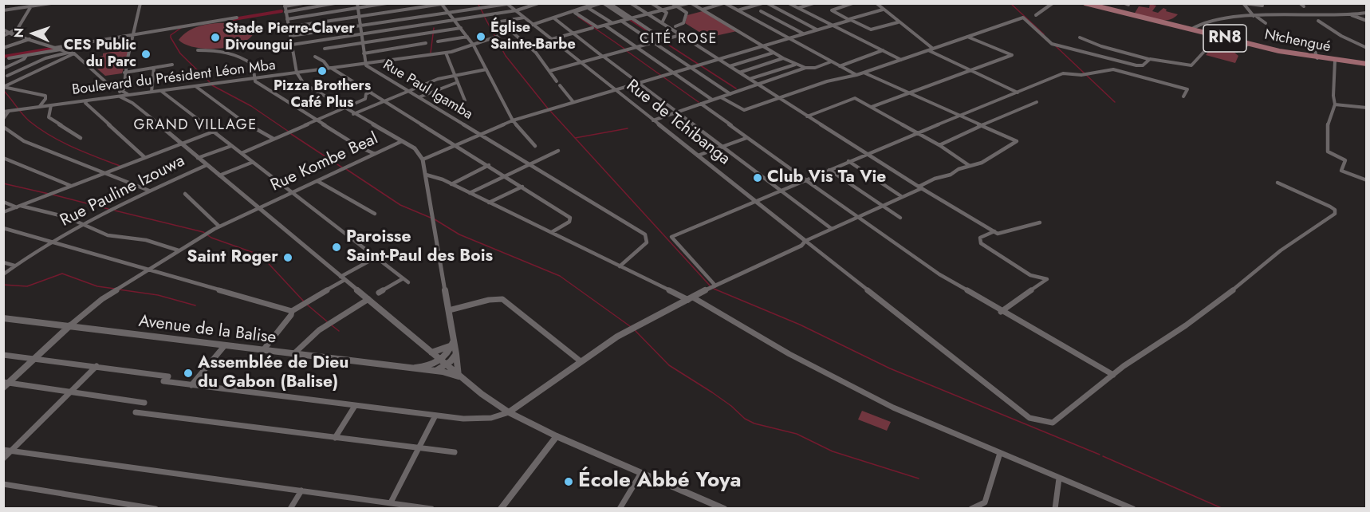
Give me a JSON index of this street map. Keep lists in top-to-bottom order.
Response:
{
  "streets": {
    "main road": ["RN8", "Ntchengué"],
    "street": [
      "Boulevard du Président Léon Mba",
      "Rue Paul Igamba",
      "Rue de Tchibanga",
      "Rue Kombe Beal",
      "Rue Pauline Izouwa",
      "Avenue de la Balise"
    ]
  },
  "crossings": [
    ["Boulevard du Président Léon Mba", "Rue Paul Igamba"],
    ["Boulevard du Président Léon Mba", "Rue de Tchibanga"]
  ],
  "districts": ["CITÉ ROSE", "GRAND VILLAGE"],
  "places": [
    "Église Sainte-Barbe",
    "Stade Pierre-Claver Divoungui",
    "CES Public du Parc",
    "Pizza Brothers Café Plus",
    "Club Vis Ta Vie",
    "Paroisse Saint-Paul des Bois",
    "Saint Roger",
    "Assemblée de Dieu du Gabon (Balise)",
    "École Abbé Yoya"
  ],
  "north": "left"
}
